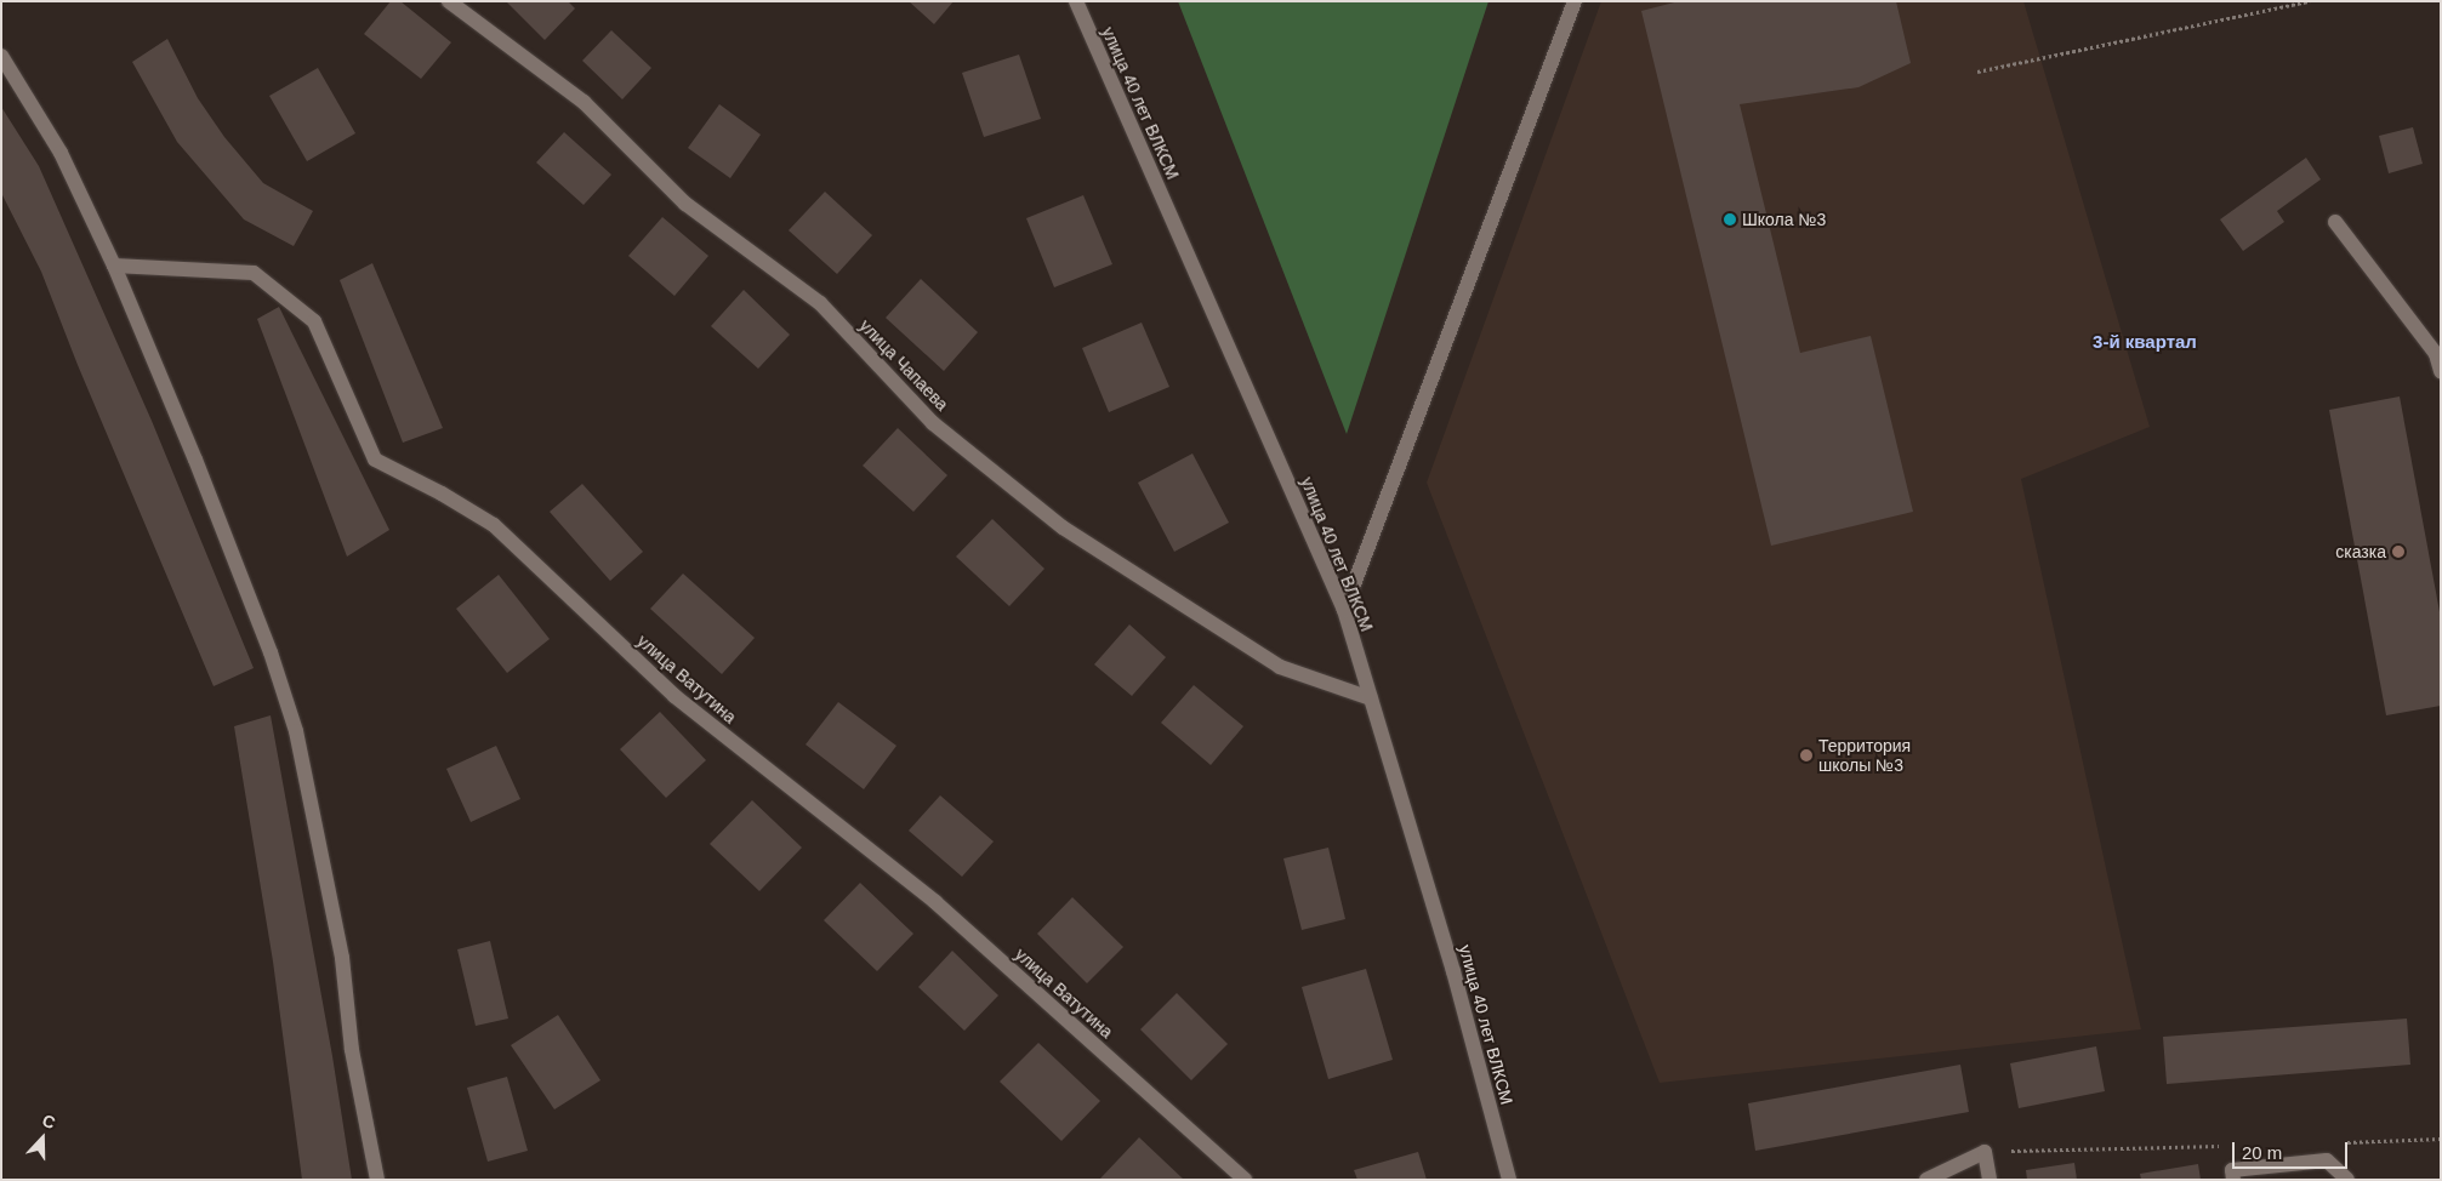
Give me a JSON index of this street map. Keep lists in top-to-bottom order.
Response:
{
  "streets": {
    "street": ["улица 40 лет ВЛКСМ", "улица Чапаева", "улица Ватутина"]
  },
  "crossings": [
    ["улица 40 лет ВЛКСМ", "улица Чапаева"]
  ],
  "districts": ["3-й квартал"],
  "places": ["Школа №3", "сказка", "Территория школы №3"],
  "scale_bar": "20 m",
  "north": "top"
}
